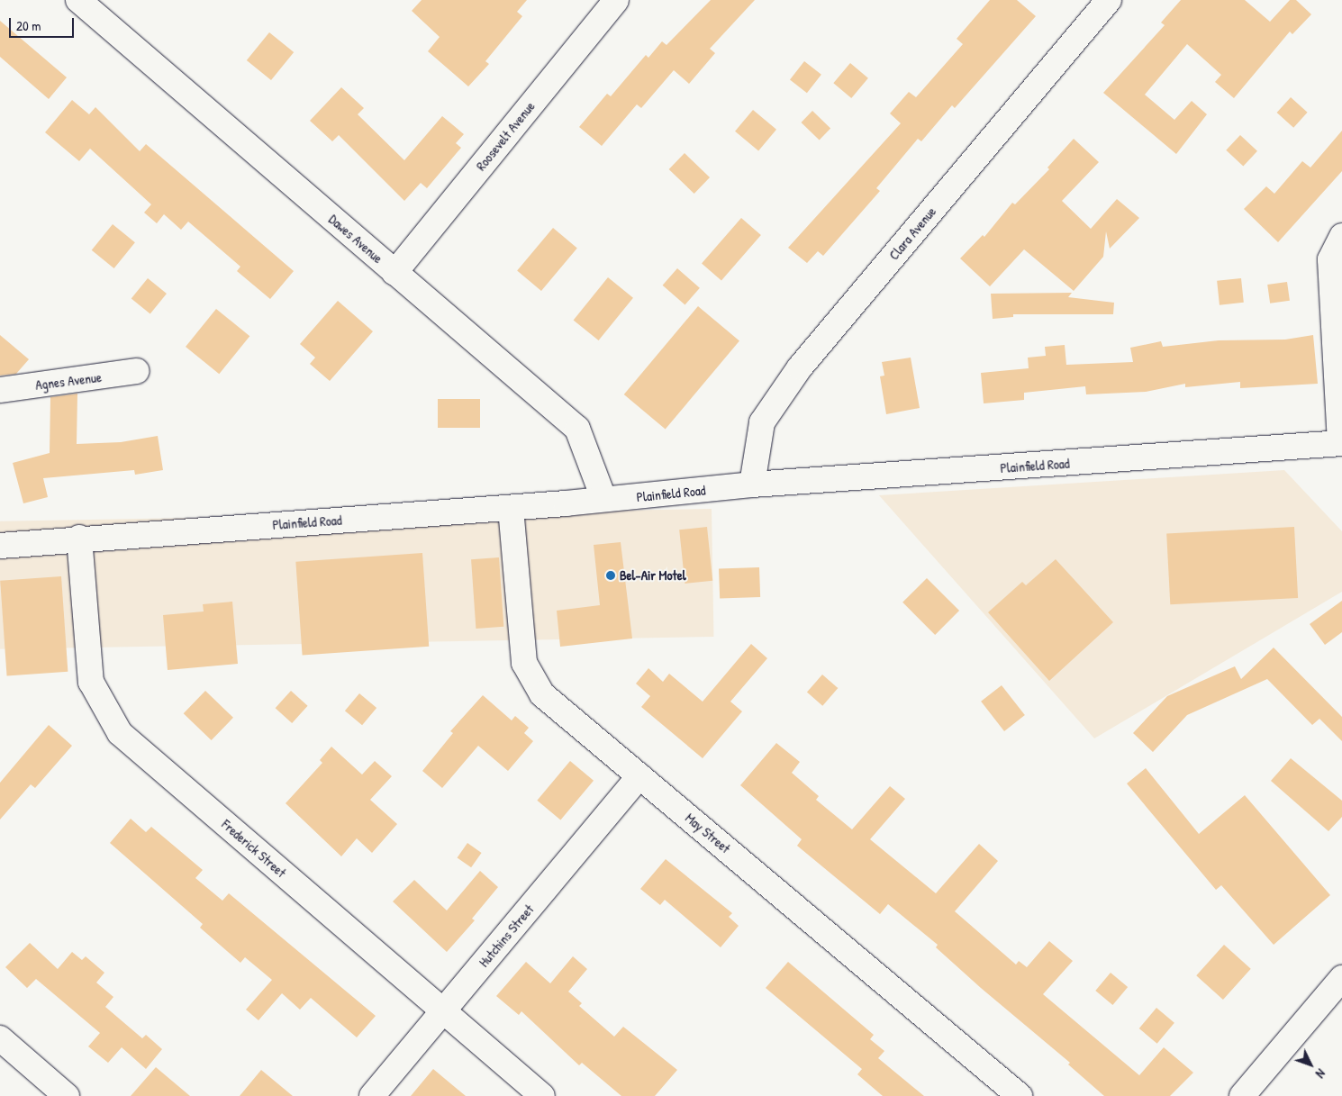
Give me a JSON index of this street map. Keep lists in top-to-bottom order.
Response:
{
  "streets": {
    "street": [
      "Roosevelt Avenue",
      "Clara Avenue",
      "Dawes Avenue",
      "Agnes Avenue",
      "Plainfield Road",
      "May Street",
      "Frederick Street",
      "Hutchins Street"
    ]
  },
  "crossings": [
    ["Roosevelt Avenue", "Dawes Avenue"],
    ["Clara Avenue", "Plainfield Road"],
    ["Dawes Avenue", "Plainfield Road"],
    ["Plainfield Road", "May Street"],
    ["Plainfield Road", "Frederick Street"],
    ["May Street", "Hutchins Street"],
    ["Frederick Street", "Hutchins Street"]
  ],
  "places": ["Bel-Air Motel"],
  "scale_bar": "20 m",
  "north": "bottom right"
}
